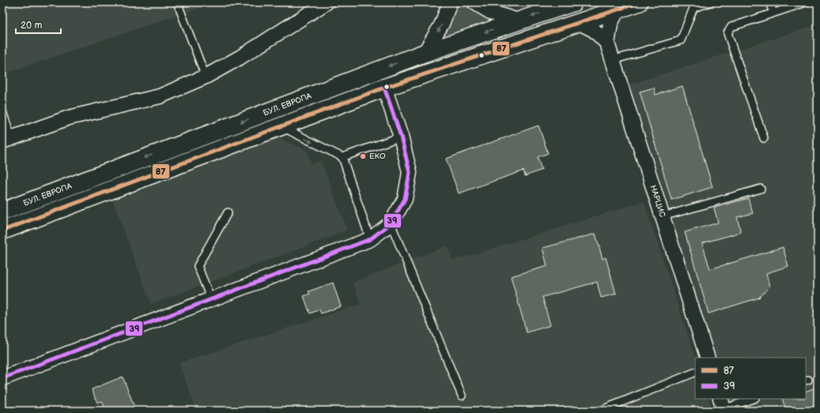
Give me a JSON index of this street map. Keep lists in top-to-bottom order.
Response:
{
  "streets": {
    "main road": ["БУЛ. ЕВРОПА"],
    "street": ["НАРЦИС"]
  },
  "places": ["EKO"],
  "lines": ["transit line 87", "transit line 39"],
  "legend": ["87", "39"],
  "scale_bar": "20 m"
}
